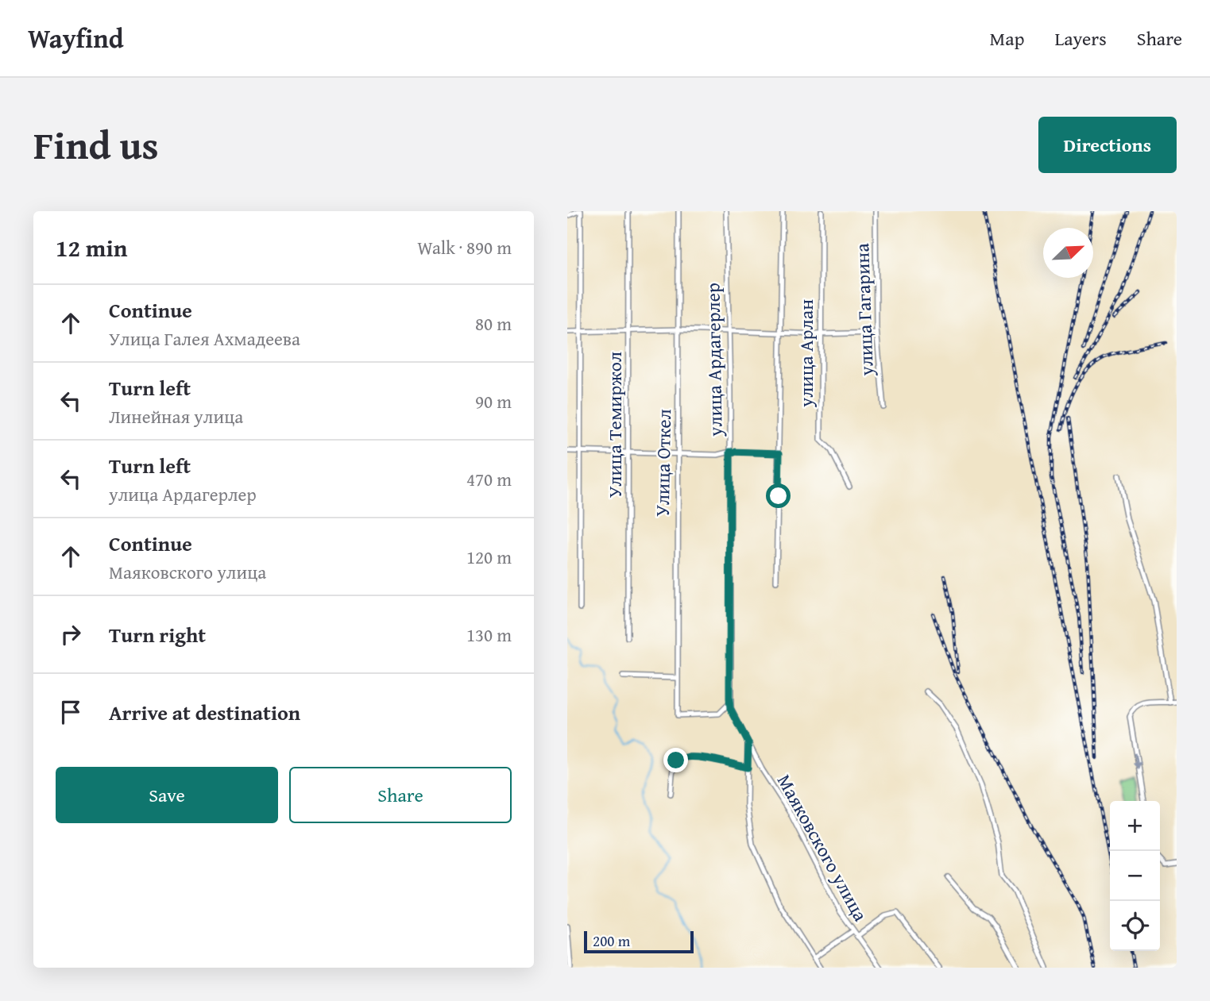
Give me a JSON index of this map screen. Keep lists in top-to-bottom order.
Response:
{
  "streets": {
    "street": [
      "улица Гагарина",
      "улица Арлан",
      "улица Ардагерлер",
      "Улица Темиржол",
      "Улица Откел",
      "Маяковского улица"
    ]
  },
  "crossings": [
    ["улица Ардагерлер", "Улица Откел"],
    ["улица Ардагерлер", "Маяковского улица"],
    ["Улица Откел", "Маяковского улица"]
  ],
  "scale_bar": "200 m",
  "north": "top right",
  "page": {
    "header": "Wayfind",
    "nav": ["Map", "Layers", "Share"],
    "title": "Find us",
    "buttons": [
      "Directions",
      ["Save", "Share"]
    ],
    "heading": ["12 min", "Walk · 890 m"],
    "list": [
      ["Continue", "Улица Галея Ахмадеева", "80 m"],
      ["Turn left", "Линейная улица", "90 m"],
      ["Turn left", "улица Ардагерлер", "470 m"],
      ["Continue", "Маяковского улица", "120 m"],
      ["Turn right", "130 m"],
      "Arrive at destination"
    ],
    "map_buttons": ["+", "−"],
    "scale": "200 m"
  }
}
